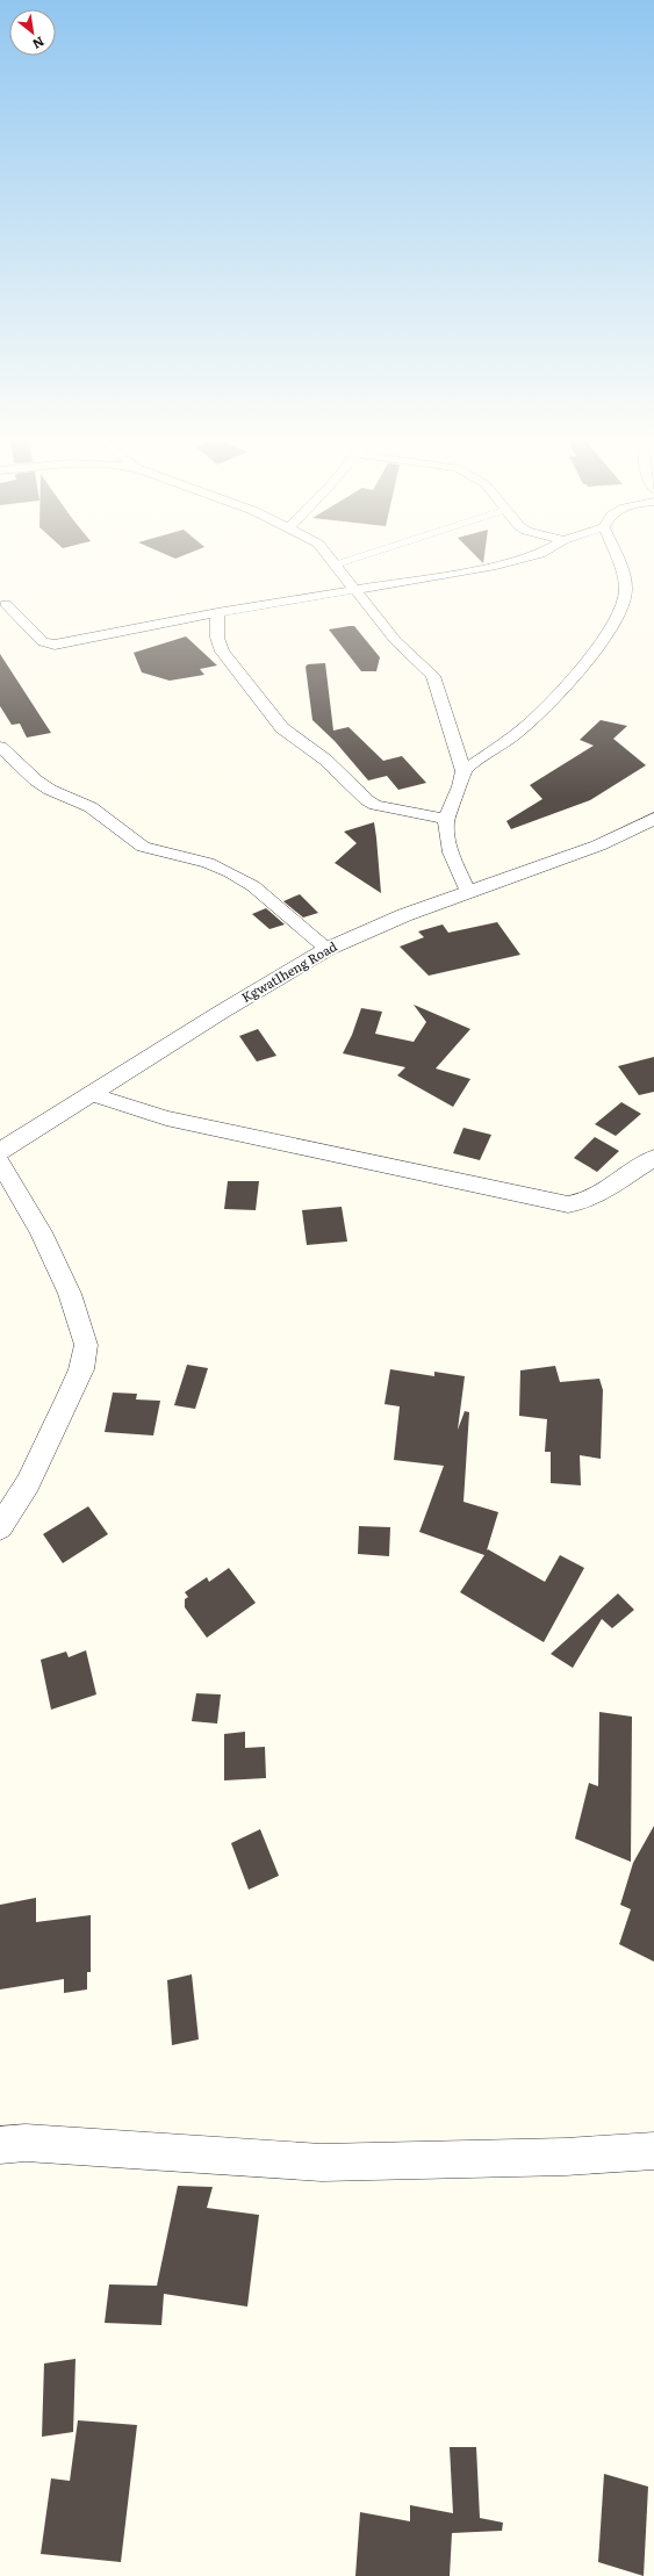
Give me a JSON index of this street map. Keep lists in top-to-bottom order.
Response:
{
  "streets": {
    "street": ["Kgwatlheng Road"]
  },
  "north": "bottom right"
}
